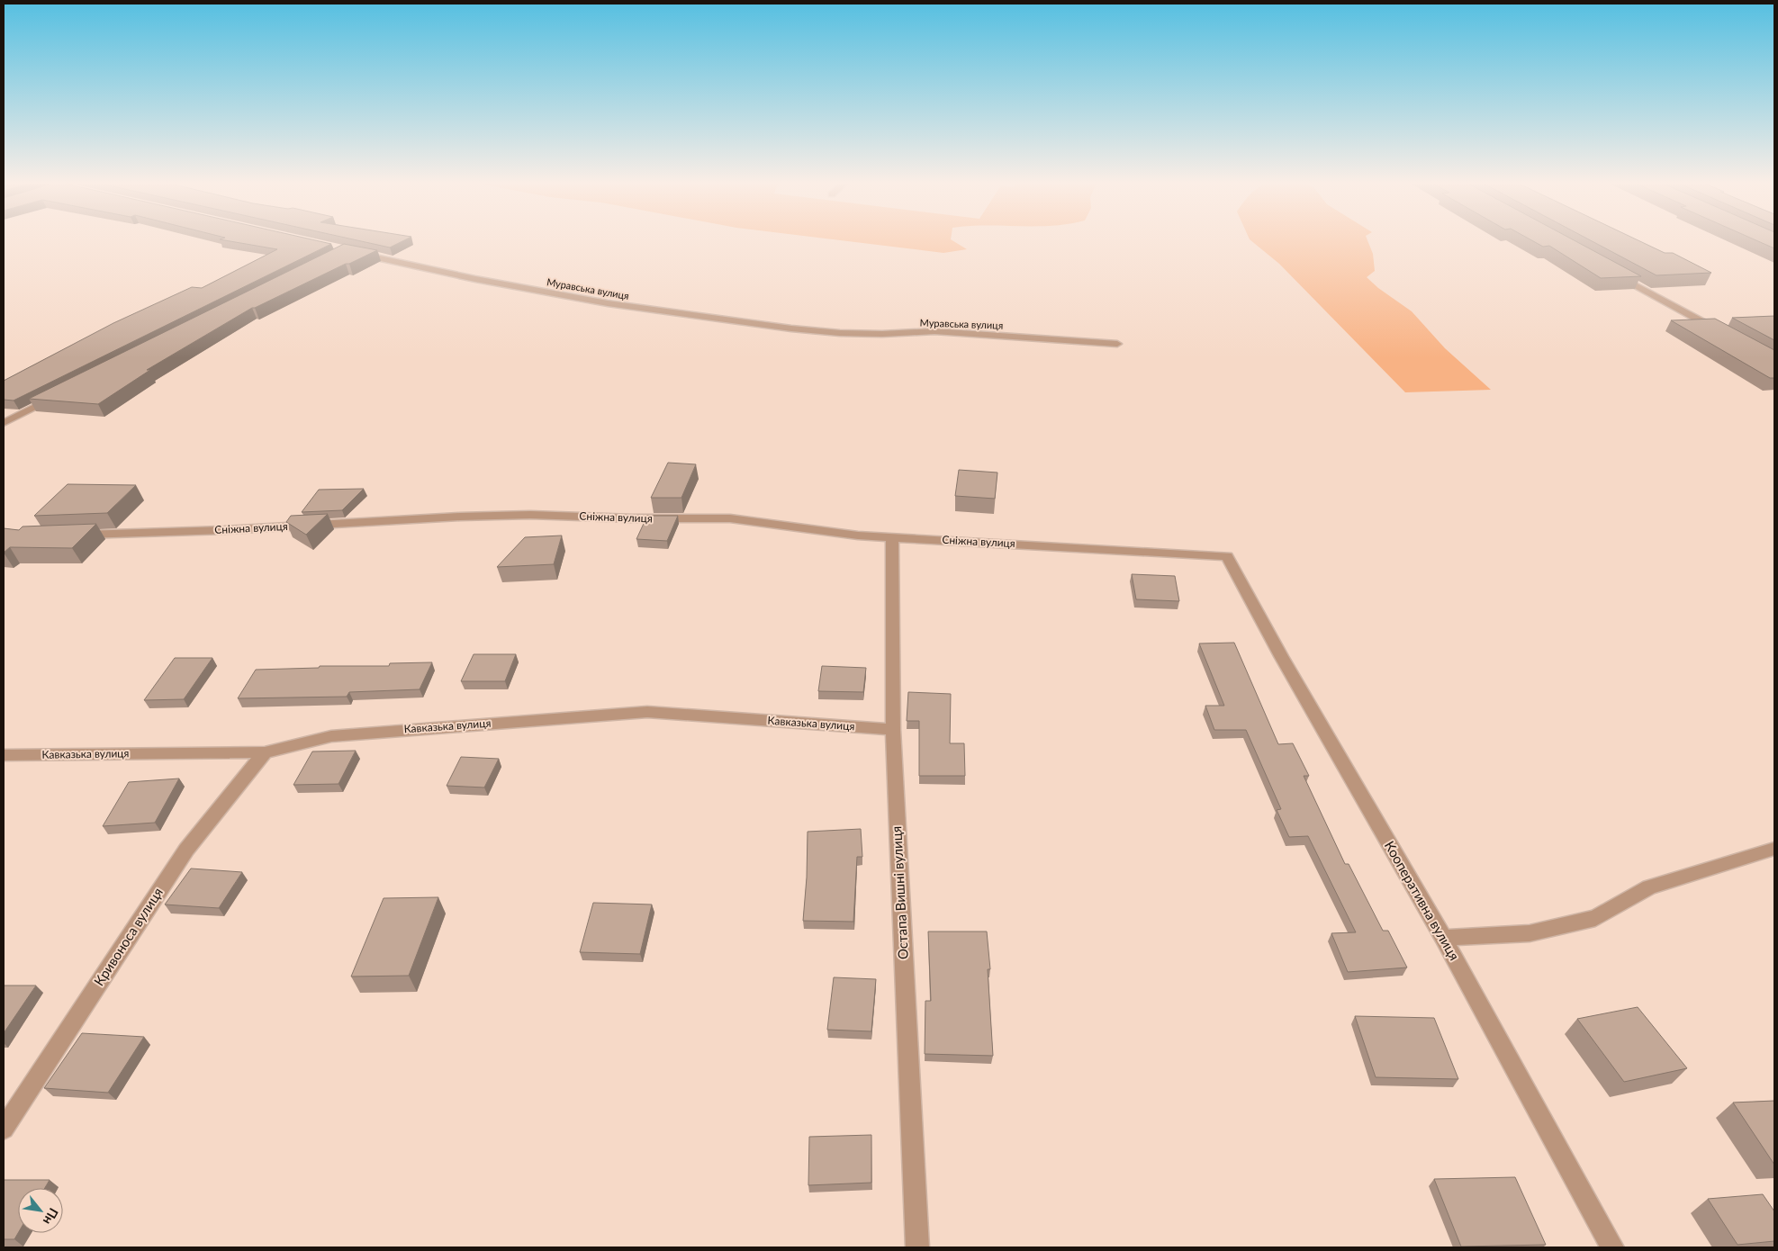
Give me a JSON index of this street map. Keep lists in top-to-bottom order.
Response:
{
  "streets": {
    "street": [
      "Муравська вулиця",
      "Сніжна вулиця",
      "Кавказька вулиця",
      "Остапа Вишні вулиця",
      "Кооперативна вулиця",
      "Кривоноса вулиця"
    ]
  },
  "crossings": [
    ["Сніжна вулиця", "Остапа Вишні вулиця"],
    ["Сніжна вулиця", "Кооперативна вулиця"],
    ["Кавказька вулиця", "Остапа Вишні вулиця"],
    ["Кавказька вулиця", "Кривоноса вулиця"]
  ],
  "north": "bottom right"
}
